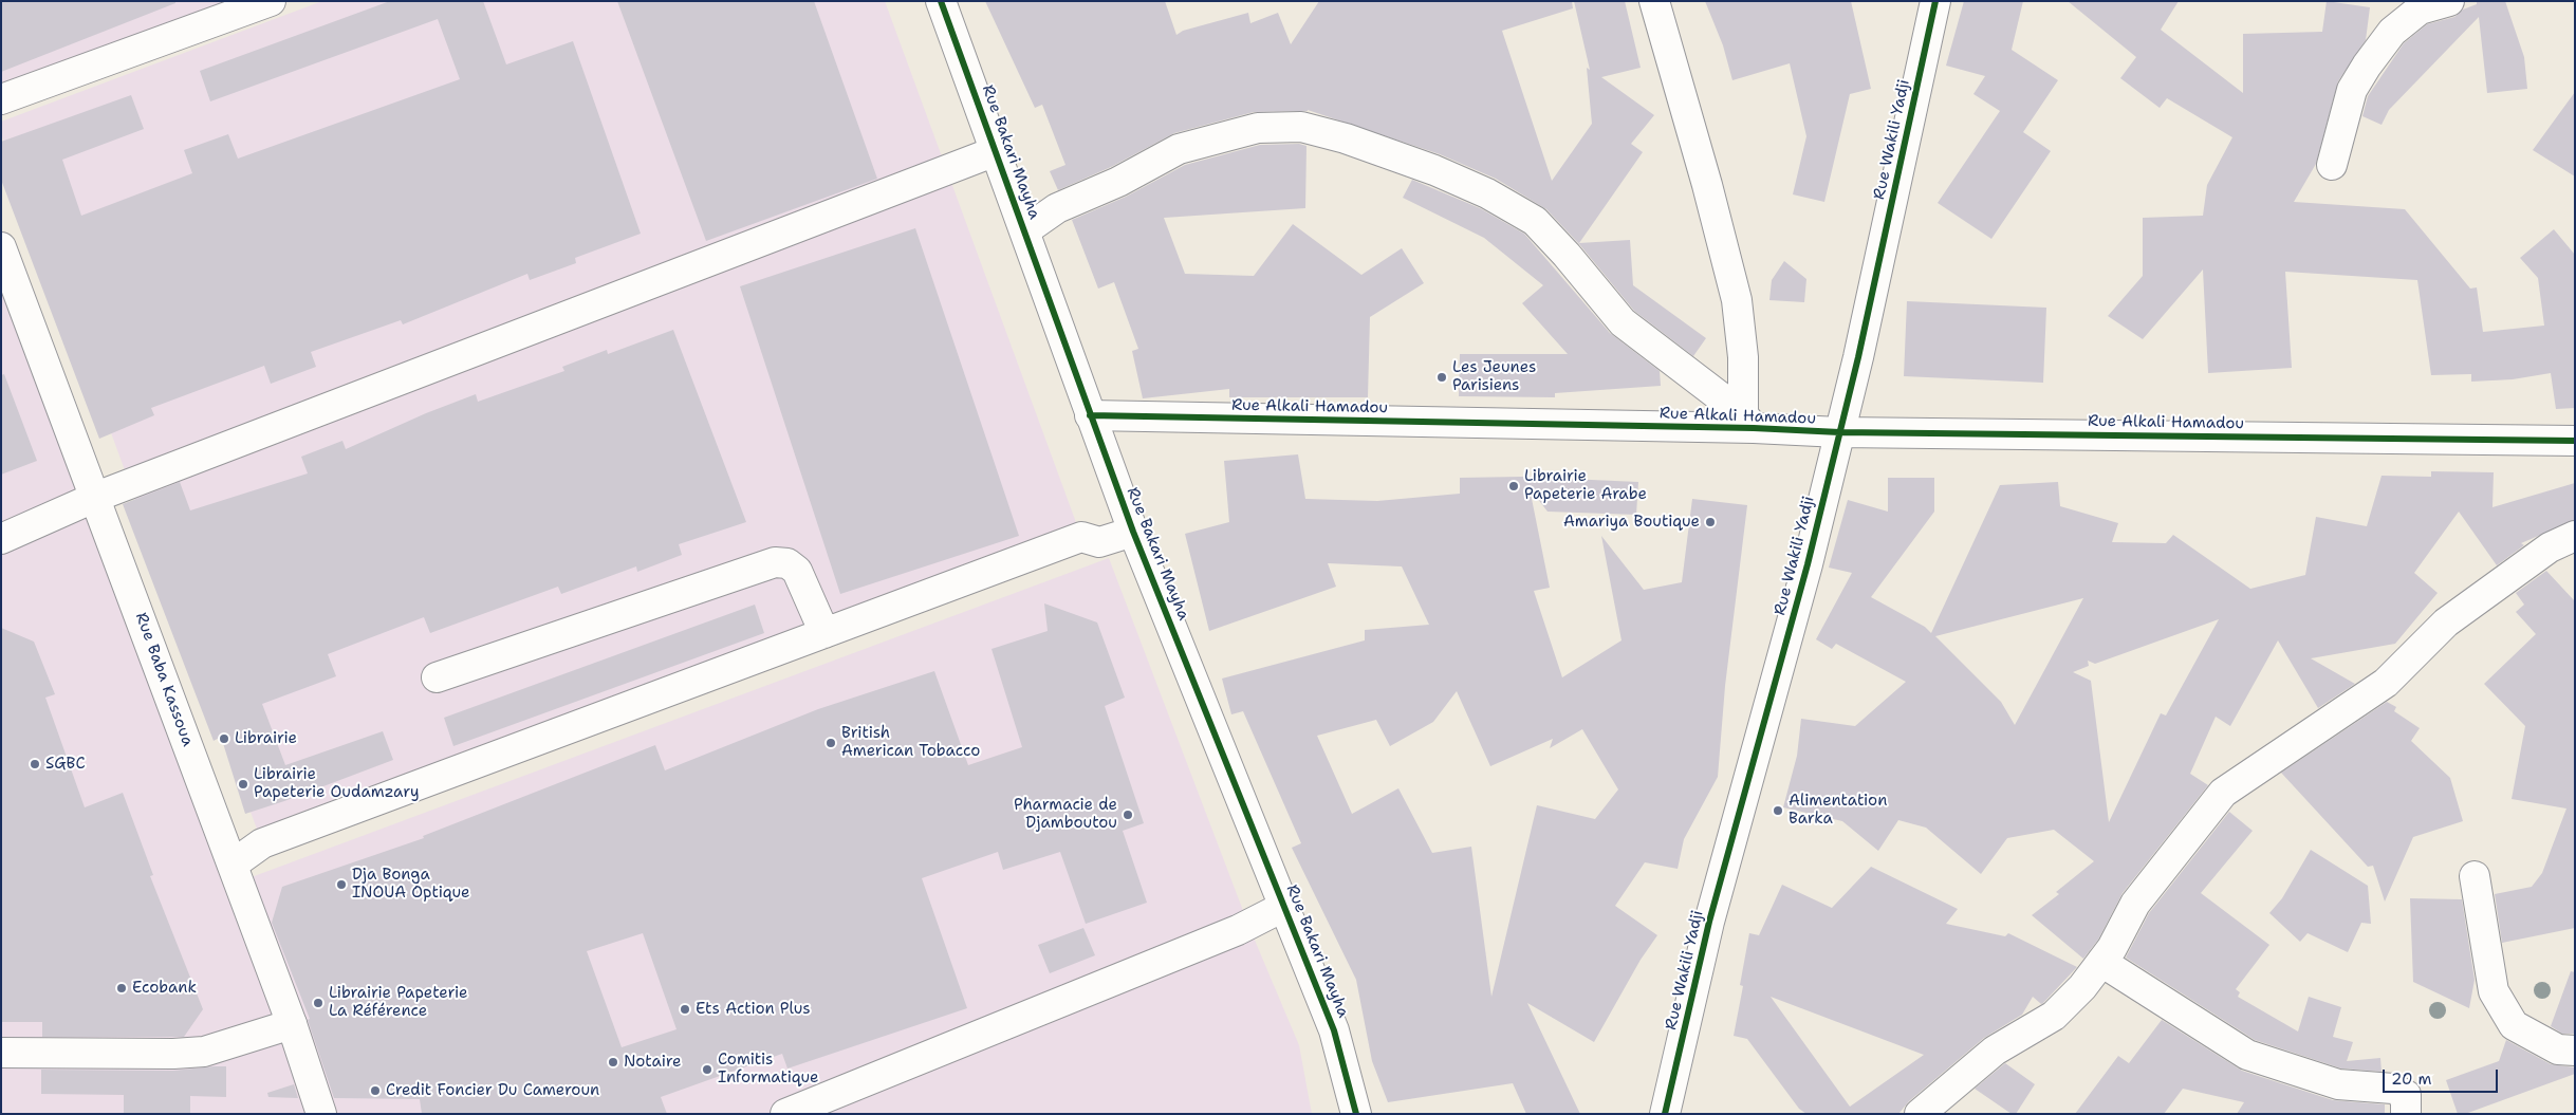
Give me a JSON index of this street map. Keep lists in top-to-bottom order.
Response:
{
  "streets": {
    "street": [
      "Rue Wakili Yadji",
      "Rue Bakari Mayha",
      "Rue Alkali Hamadou",
      "Rue Baba Kassoua"
    ]
  },
  "crossings": [
    ["Rue Wakili Yadji", "Rue Alkali Hamadou"],
    ["Rue Bakari Mayha", "Rue Alkali Hamadou"]
  ],
  "places": [
    "Les Jeunes Parisiens",
    "Librairie Papeterie Arabe",
    "Amariya Boutique",
    "Librairie",
    "British American Tobacco",
    "SGBC",
    "Librairie Papeterie Oudamzary",
    "Alimentation Barka",
    "Pharmacie de Djamboutou",
    "Dja Bonga INOUA Optique",
    "Ecobank",
    "Librairie Papeterie La Référence",
    "Ets Action Plus",
    "Notaire",
    "Comitis Informatique",
    "Credit Foncier Du Cameroun"
  ],
  "scale_bar": "20 m"
}
